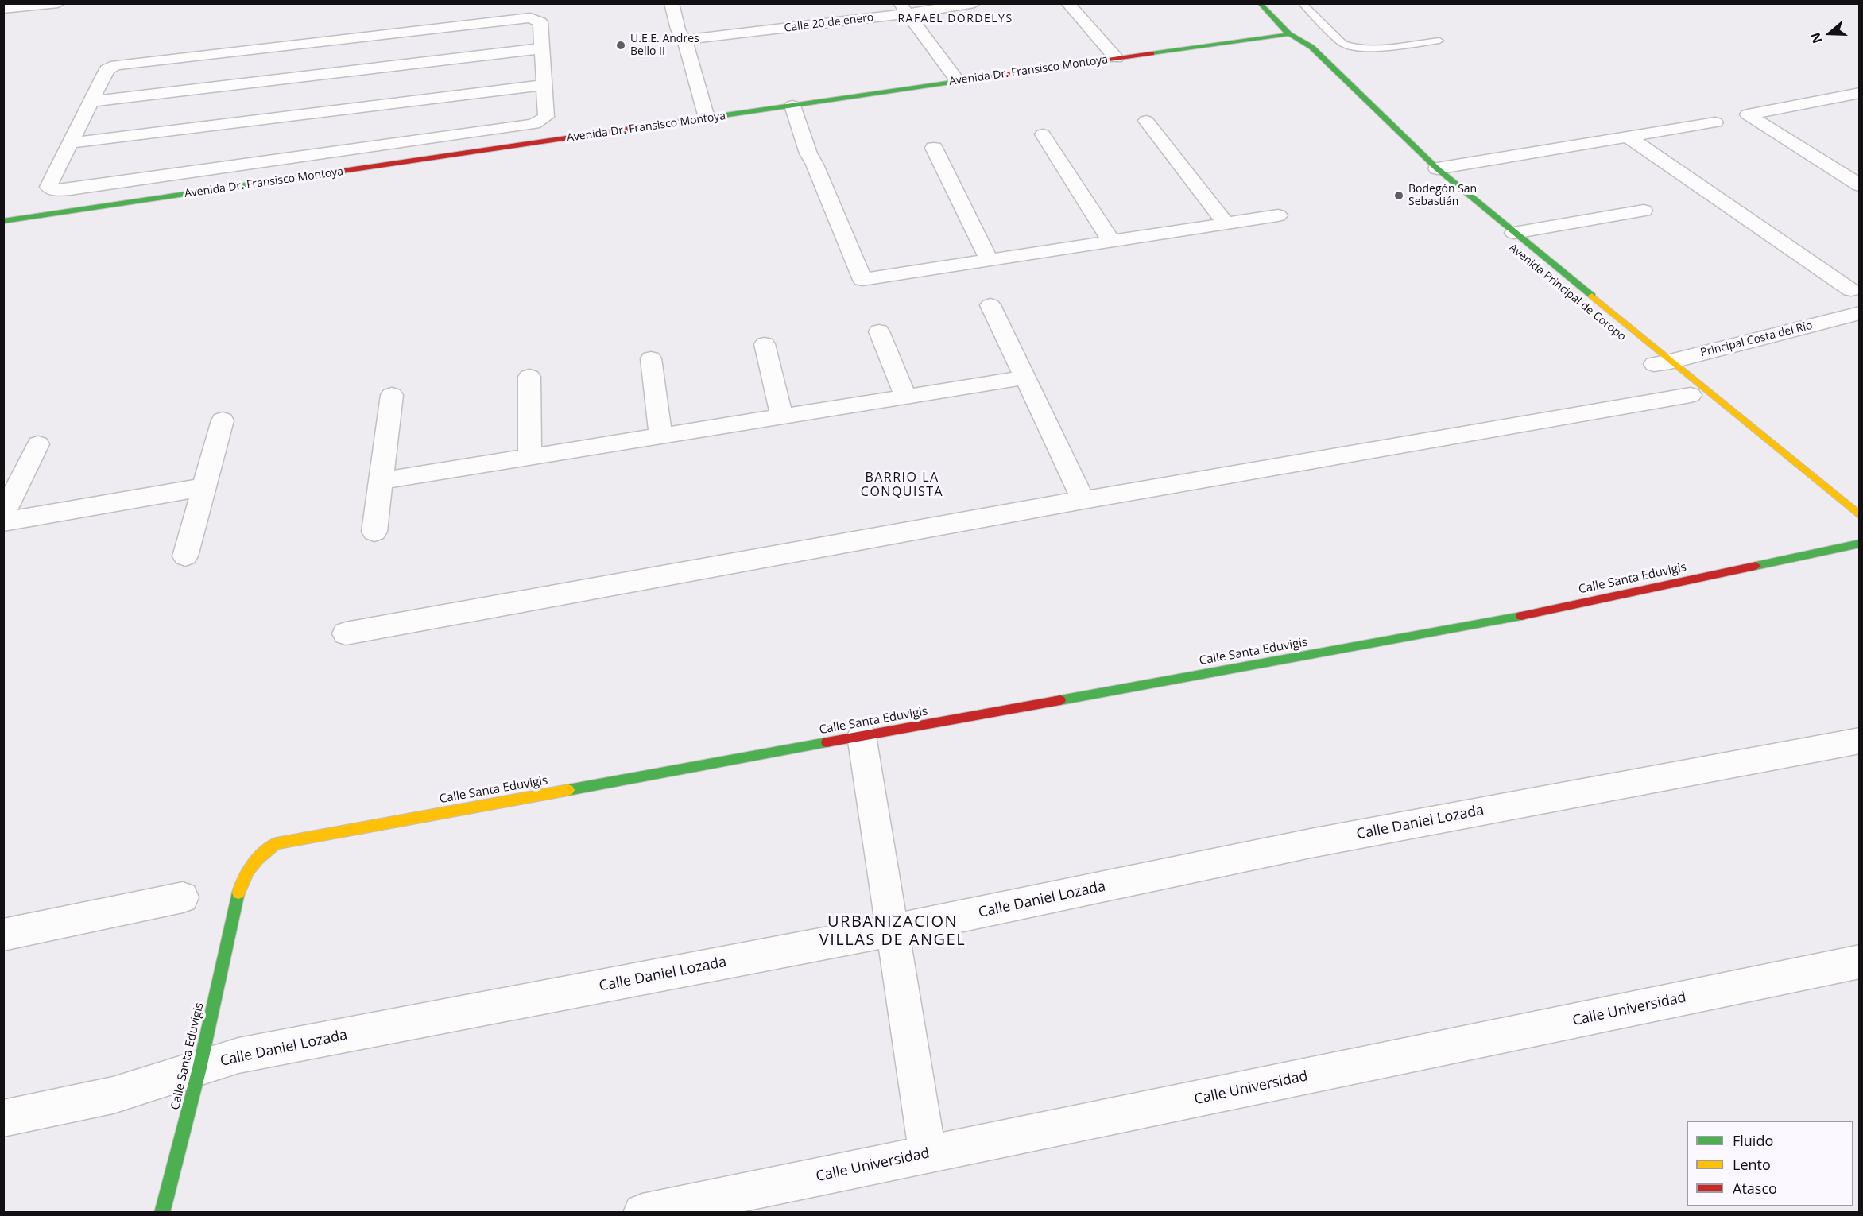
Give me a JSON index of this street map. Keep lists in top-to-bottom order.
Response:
{
  "streets": {
    "main road": ["Avenida Dr. Fransisco Montoya", "Avenida Principal de Coropo", "Calle Santa Eduvigis"],
    "street": [
      "Calle 20 de enero",
      "Principal Costa del Río",
      "Calle Daniel Lozada",
      "Calle Universidad"
    ]
  },
  "crossings": [
    ["Avenida Dr. Fransisco Montoya", "Avenida Principal de Coropo"],
    ["Avenida Principal de Coropo", "Principal Costa del Río"],
    ["Calle Santa Eduvigis", "Calle Daniel Lozada"]
  ],
  "districts": ["RAFAEL DORDELYS", "BARRIO LA CONQUISTA", "URBANIZACION VILLAS DE ANGEL"],
  "places": ["U.E.E. Andres Bello II", "Bodegón San Sebastián"],
  "legend": ["Fluido", "Lento", "Atasco"],
  "north": "left"
}
